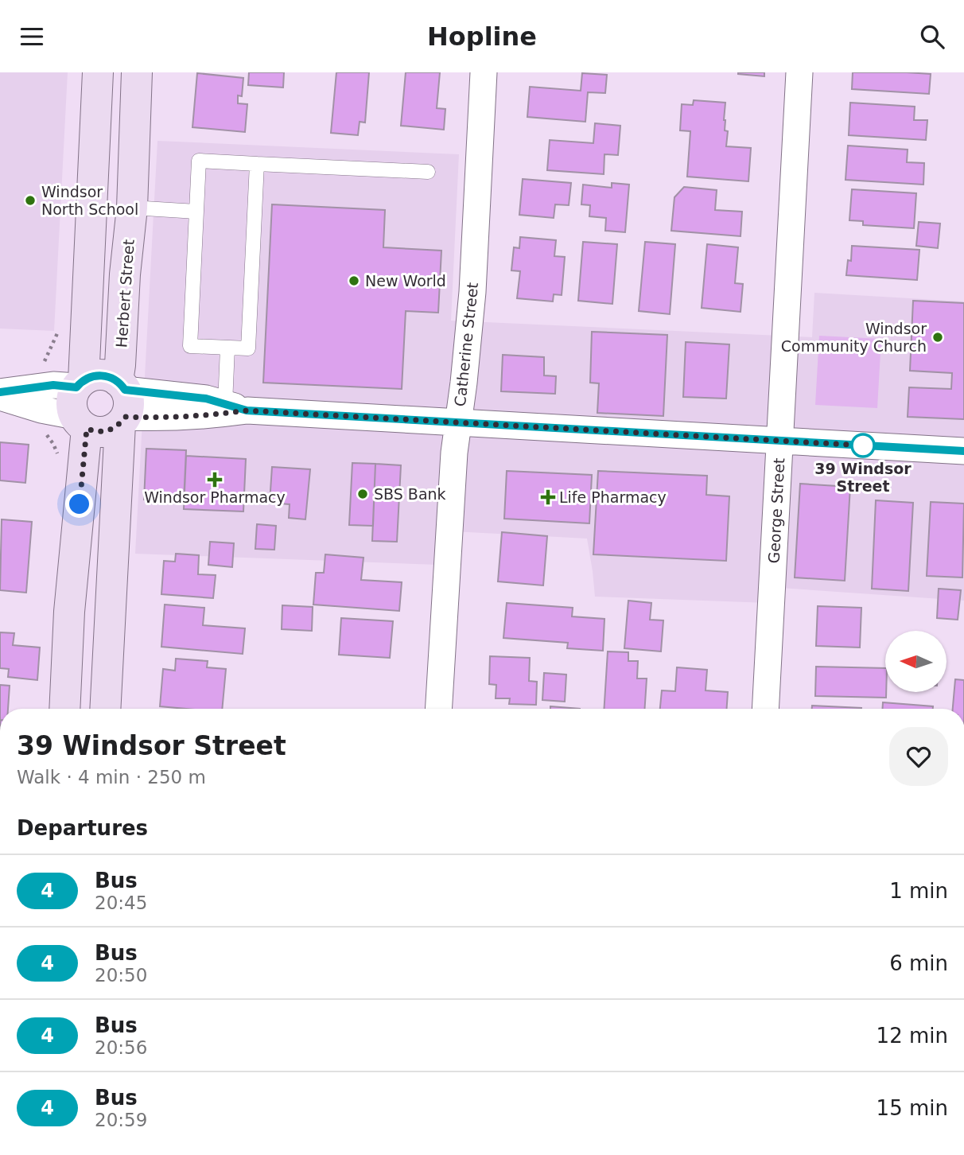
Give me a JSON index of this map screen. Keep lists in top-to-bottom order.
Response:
{
  "streets": {
    "street": ["Herbert Street", "Catherine Street", "George Street"]
  },
  "places": {
    "other": [
      "Windsor North School",
      "New World",
      "Windsor Community Church",
      "39 Windsor Street",
      "SBS Bank"
    ],
    "health": ["Windsor Pharmacy", "Life Pharmacy"]
  },
  "lines": ["bus line 4"],
  "north": "left",
  "page": {
    "header": "Hopline",
    "heading": [
      ["39 Windsor Street", "Walk · 4 min · 250 m"],
      "Departures"
    ],
    "list": [
      {
        "mark": "4",
        "name": "Bus",
        "note": "20:45",
        "value": "1 min"
      },
      {
        "mark": "4",
        "name": "Bus",
        "note": "20:50",
        "value": "6 min"
      },
      {
        "mark": "4",
        "name": "Bus",
        "note": "20:56",
        "value": "12 min"
      },
      {
        "mark": "4",
        "name": "Bus",
        "note": "20:59",
        "value": "15 min"
      }
    ]
  }
}
